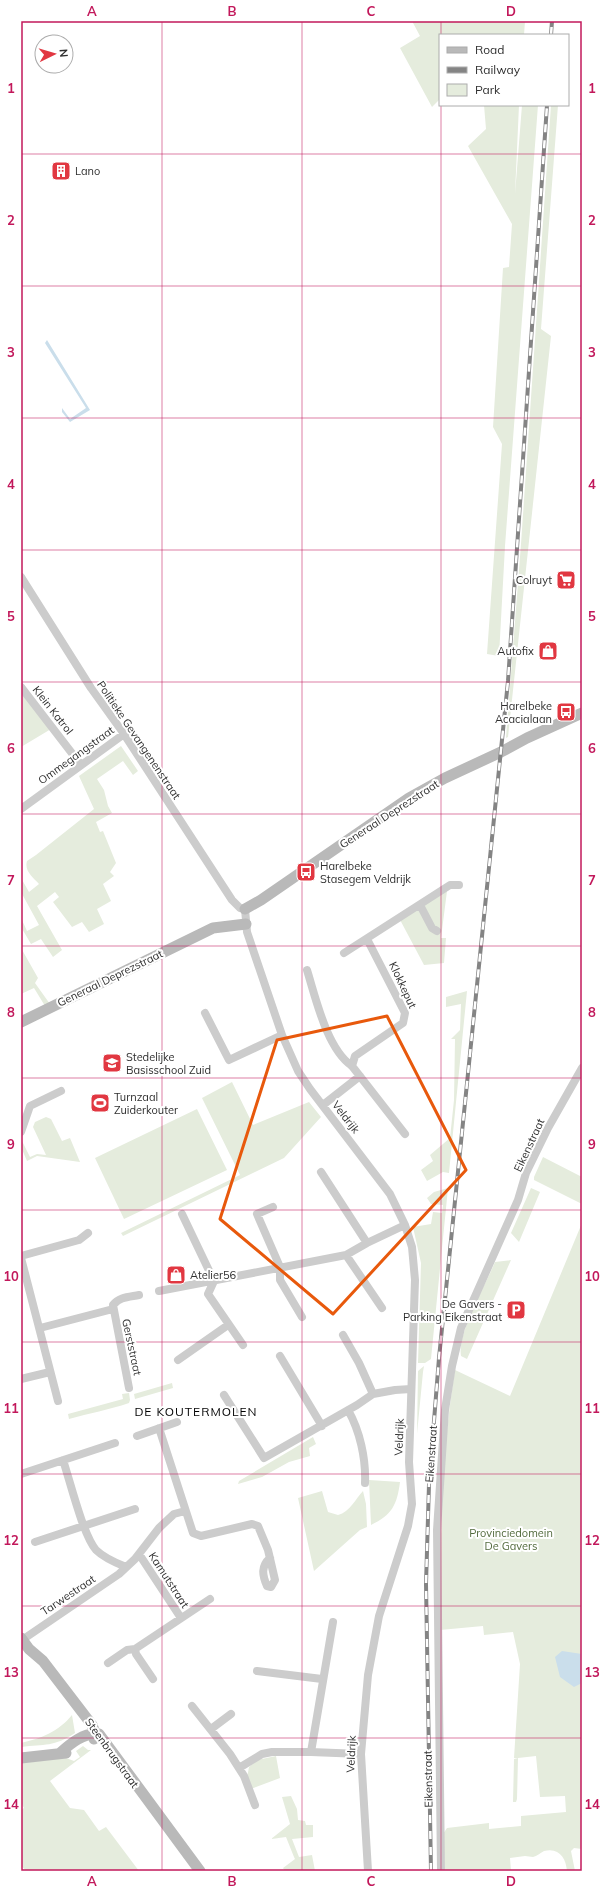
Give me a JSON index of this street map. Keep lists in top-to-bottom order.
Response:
{
  "streets": {
    "street": [
      "Klein Katrol",
      "Politieke Gevangenenstraat",
      "Ommegangstraat",
      "Generaal Deprezstraat",
      "Klokkeput",
      "Veldrijk",
      "Eikenstraat",
      "Gerststraat",
      "Kamutstraat",
      "Tarwestraat",
      "Steenbrugstraat"
    ]
  },
  "crossings": [
    ["Klein Katrol", "Ommegangstraat"],
    ["Politieke Gevangenenstraat", "Ommegangstraat"],
    ["Politieke Gevangenenstraat", "Generaal Deprezstraat"],
    ["Politieke Gevangenenstraat", "Veldrijk"],
    ["Generaal Deprezstraat", "Veldrijk"],
    ["Kamutstraat", "Tarwestraat"],
    ["Tarwestraat", "Steenbrugstraat"]
  ],
  "districts": ["DE KOUTERMOLEN"],
  "parks": ["Provinciedomein De Gavers"],
  "places": {
    "building": ["Lano"],
    "supermarket": ["Colruyt"],
    "shop": ["Autofix", "Atelier56"],
    "bus stop": ["Harelbeke Acacialaan", "Harelbeke Stasegem Veldrijk"],
    "school or university": ["Stedelijke Basisschool Zuid"],
    "sports": ["Turnzaal Zuiderkouter"],
    "parking": ["De Gavers - Parking Eikenstraat"]
  },
  "legend": ["Road", "Railway", "Park"],
  "north": "right",
  "grid": {
    "columns": [
      "A",
      "B",
      "C",
      "D"
    ],
    "rows": [
      "1",
      "2",
      "3",
      "4",
      "5",
      "6",
      "7",
      "8",
      "9",
      "10",
      "11",
      "12",
      "13",
      "14"
    ]
  }
}
